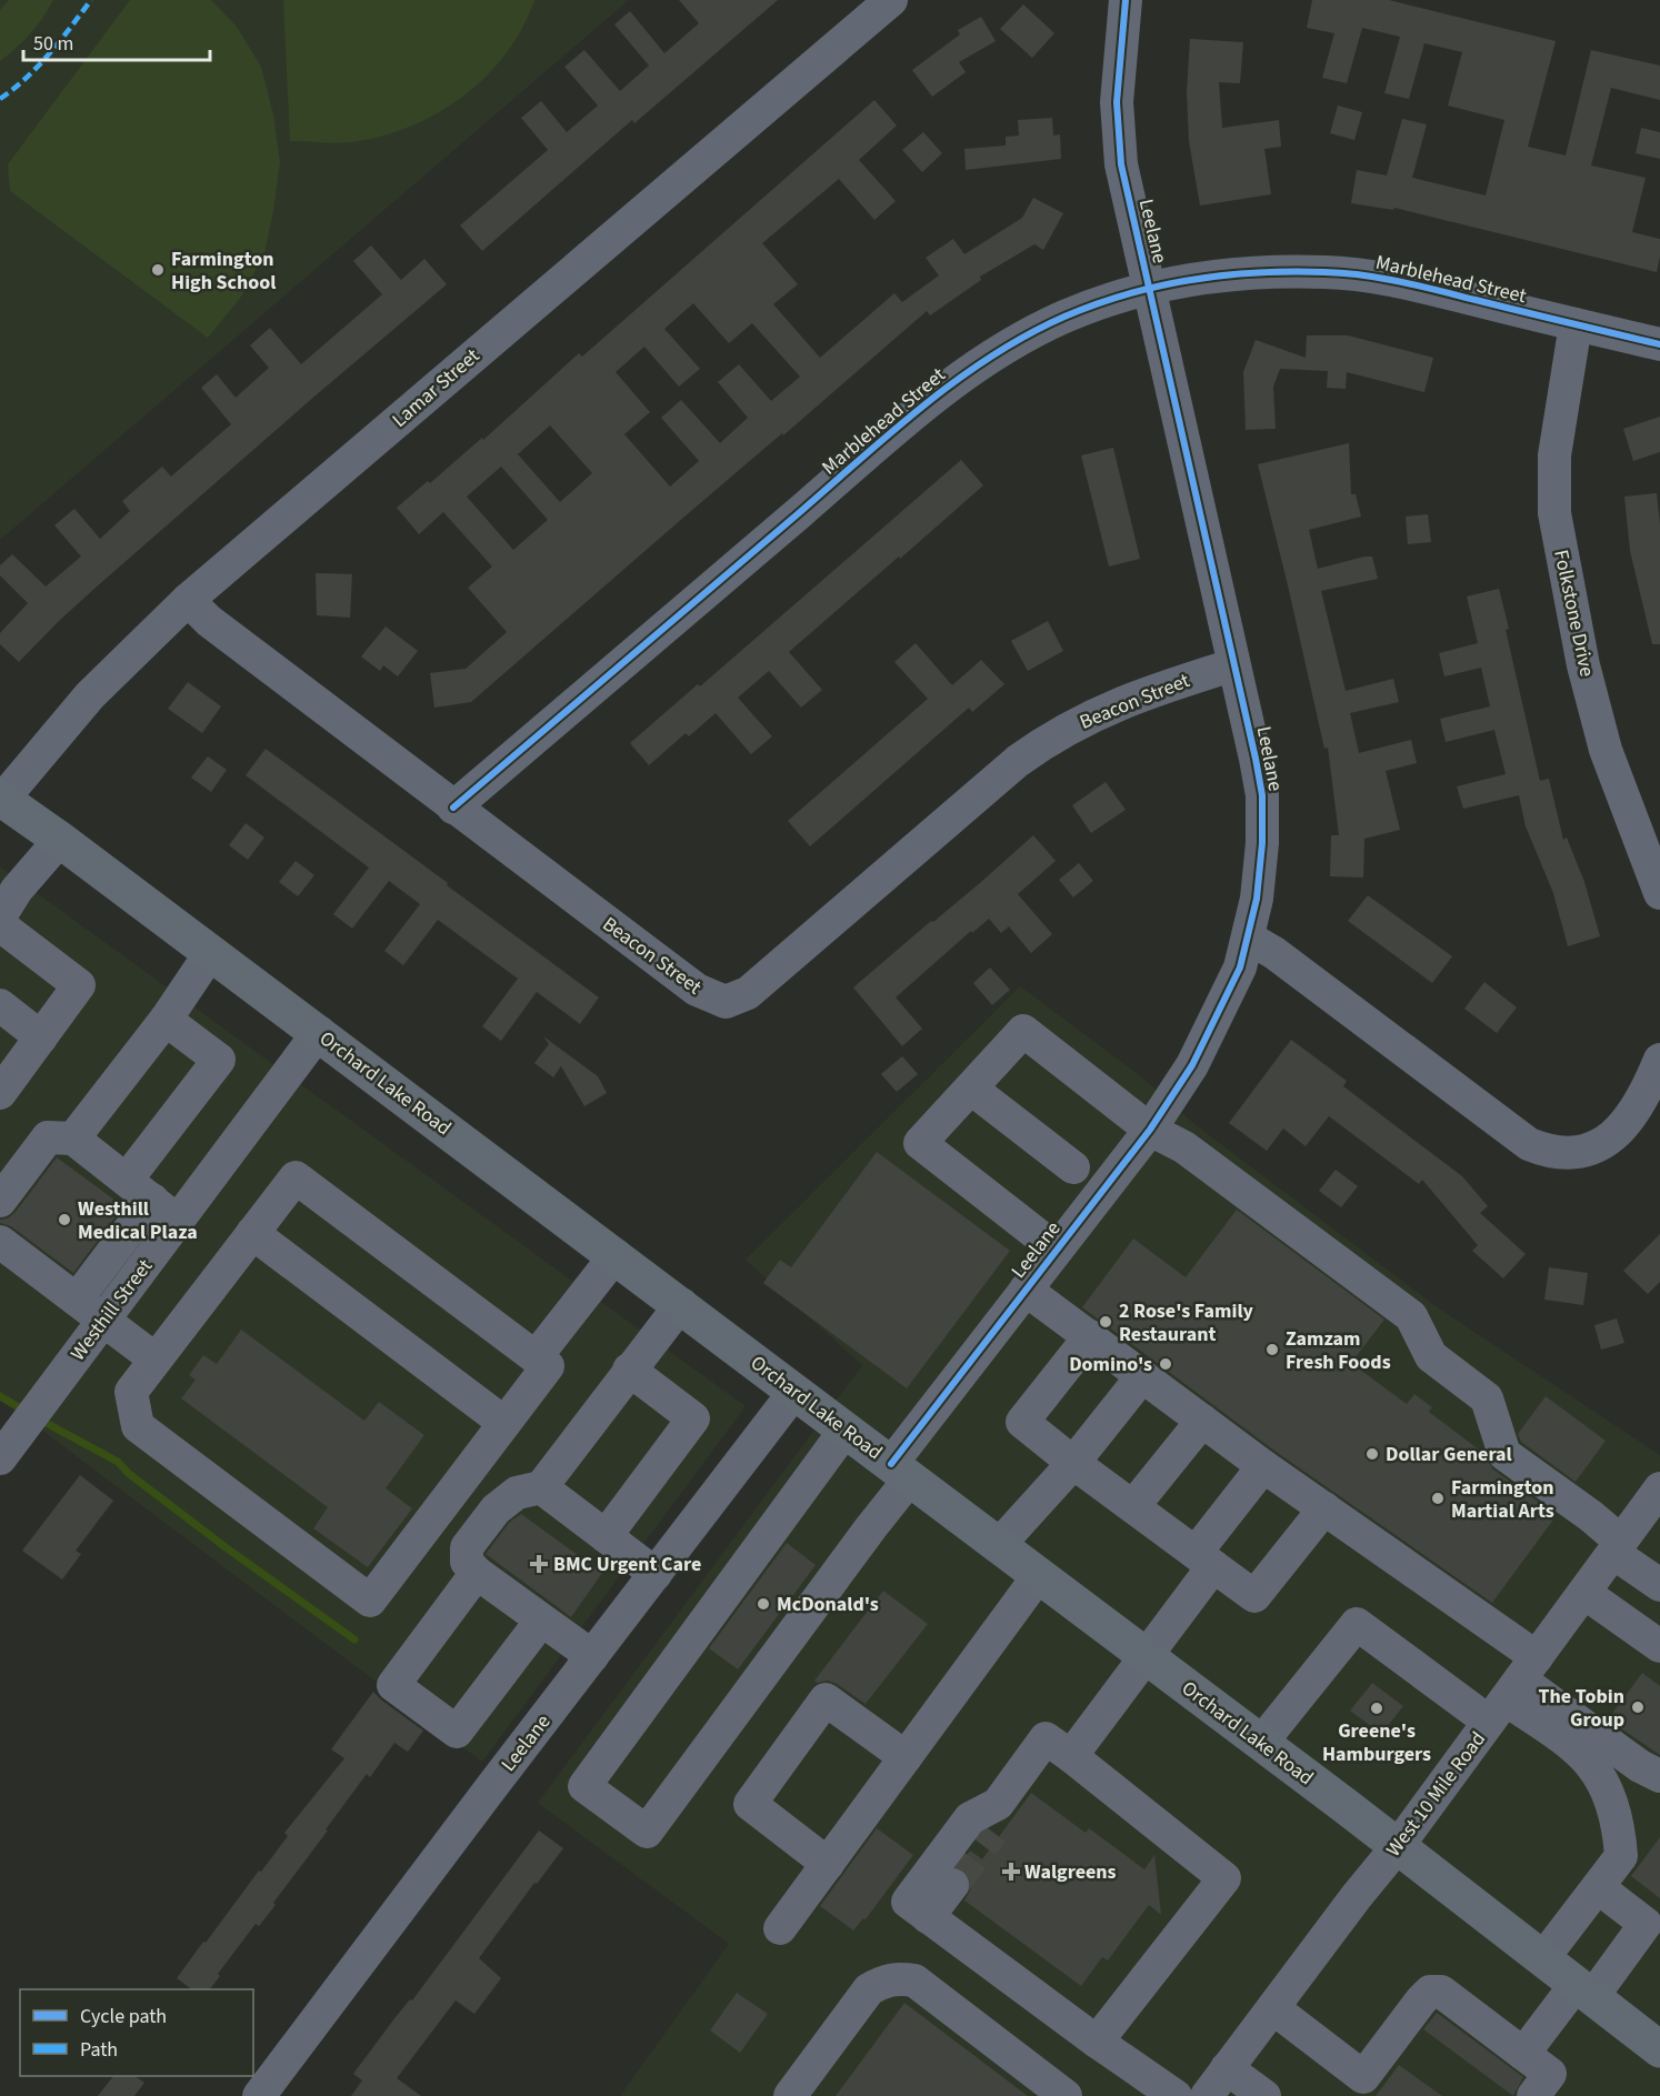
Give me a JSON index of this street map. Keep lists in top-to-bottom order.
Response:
{
  "streets": {
    "main road": ["Orchard Lake Road"],
    "street": [
      "Leelane",
      "Marblehead Street",
      "Lamar Street",
      "Folkstone Drive",
      "Beacon Street",
      "Westhill Street",
      "West 10 Mile Road"
    ]
  },
  "crossings": [
    ["Leelane", "Marblehead Street"],
    ["Leelane", "Beacon Street"],
    ["Leelane", "Orchard Lake Road"],
    ["Marblehead Street", "Folkstone Drive"],
    ["Marblehead Street", "Beacon Street"],
    ["Lamar Street", "Beacon Street"],
    ["Lamar Street", "Orchard Lake Road"],
    ["Orchard Lake Road", "Westhill Street"],
    ["Orchard Lake Road", "West 10 Mile Road"]
  ],
  "places": {
    "other": [
      "Farmington High School",
      "Westhill Medical Plaza",
      "2 Rose's Family Restaurant",
      "Zamzam Fresh Foods",
      "Domino's",
      "Dollar General",
      "Farmington Martial Arts",
      "McDonald's",
      "The Tobin Group",
      "Greene's Hamburgers"
    ],
    "health": ["BMC Urgent Care", "Walgreens"]
  },
  "legend": ["Cycle path", "Path"],
  "scale_bar": "50 m"
}
